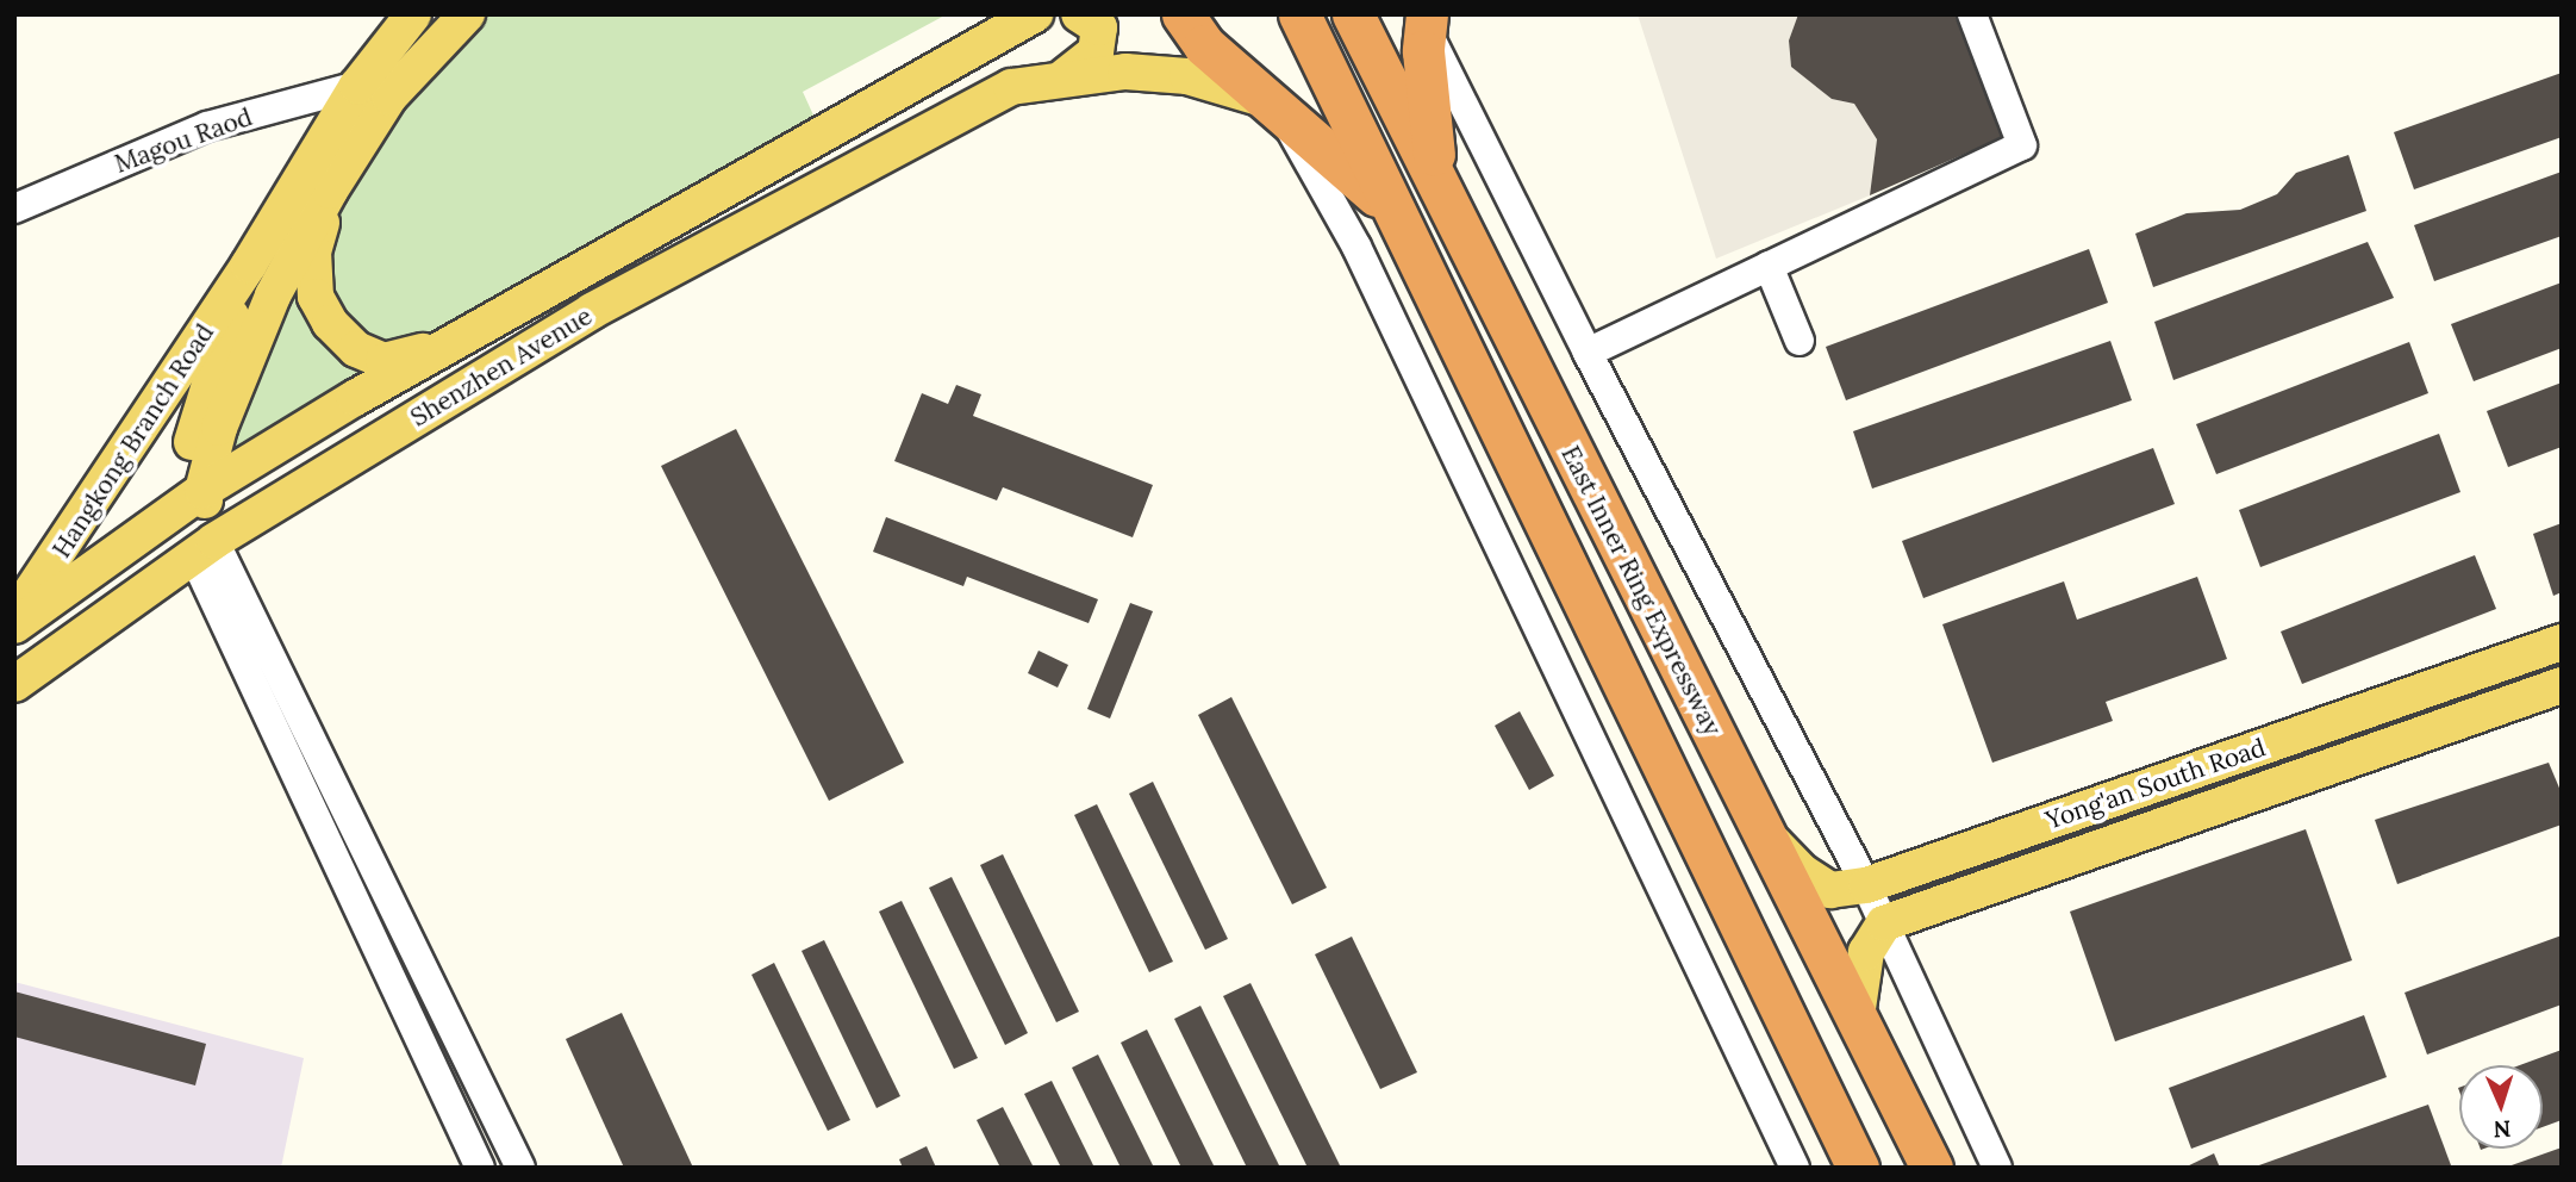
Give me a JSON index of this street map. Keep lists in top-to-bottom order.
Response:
{
  "streets": {
    "highway": ["East Inner Ring Expressway"],
    "main road": ["Shenzhen Avenue", "Hangkong Branch Road", "Yong'an South Road"],
    "street": ["Magou Raod"]
  },
  "crossings": [
    ["Magou Raod", "Hangkong Branch Road"],
    ["Shenzhen Avenue", "Hangkong Branch Road"],
    ["East Inner Ring Expressway", "Yong'an South Road"]
  ],
  "north": "bottom"
}
